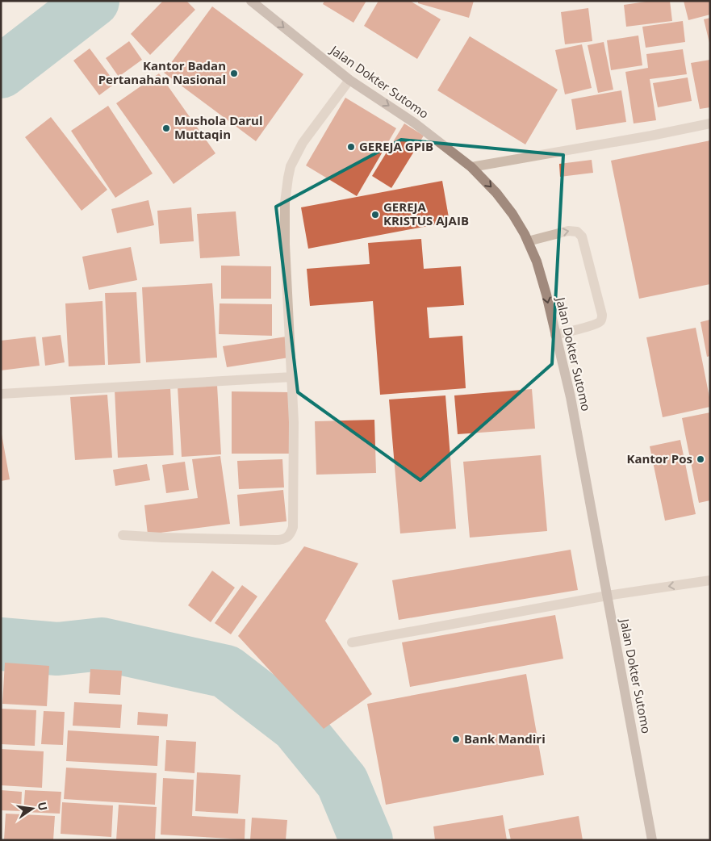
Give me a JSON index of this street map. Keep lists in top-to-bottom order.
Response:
{
  "streets": {
    "main road": ["Jalan Dokter Sutomo"]
  },
  "one_way": ["Jalan Dokter Sutomo"],
  "places": [
    "Kantor Badan Pertanahan Nasional",
    "Mushola Darul Muttaqin",
    "GEREJA GPIB",
    "GEREJA KRISTUS AJAIB",
    "Kantor Pos",
    "Bank Mandiri"
  ],
  "north": "right"
}
